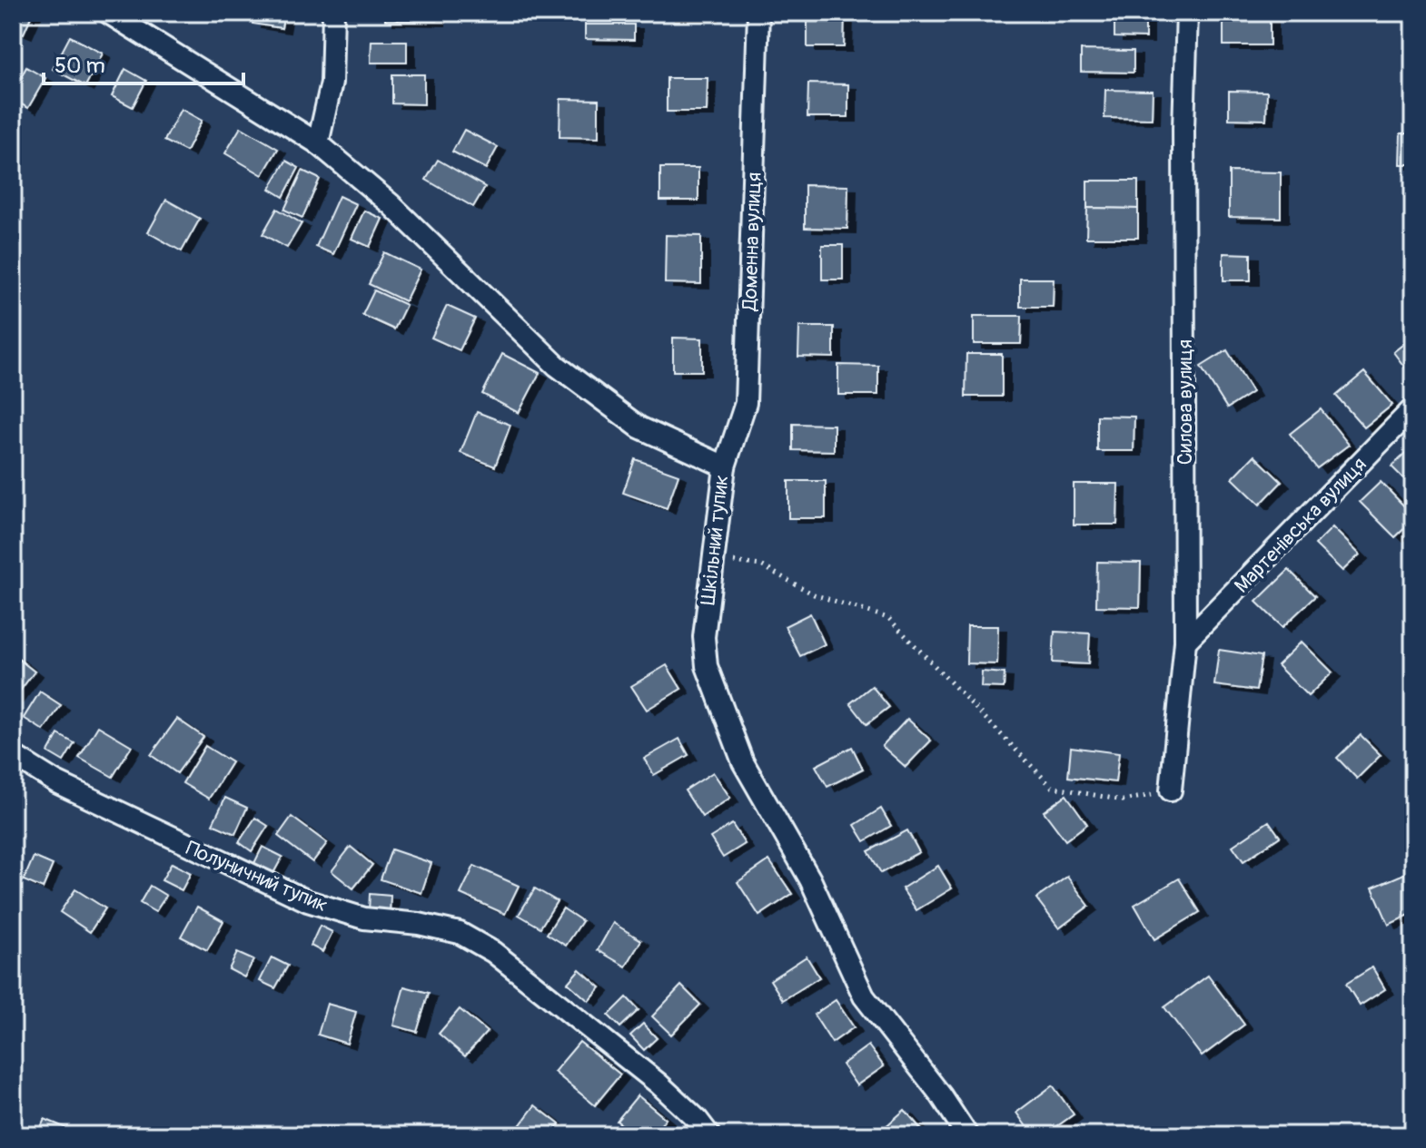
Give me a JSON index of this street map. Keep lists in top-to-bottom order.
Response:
{
  "streets": {
    "street": [
      "Доменна вулиця",
      "Силова вулиця",
      "Мартенівська вулиця",
      "Шкільний тупик",
      "Полуничний тупик"
    ]
  },
  "crossings": [
    ["Доменна вулиця", "Шкільний тупик"],
    ["Силова вулиця", "Мартенівська вулиця"]
  ],
  "scale_bar": "50 m"
}
